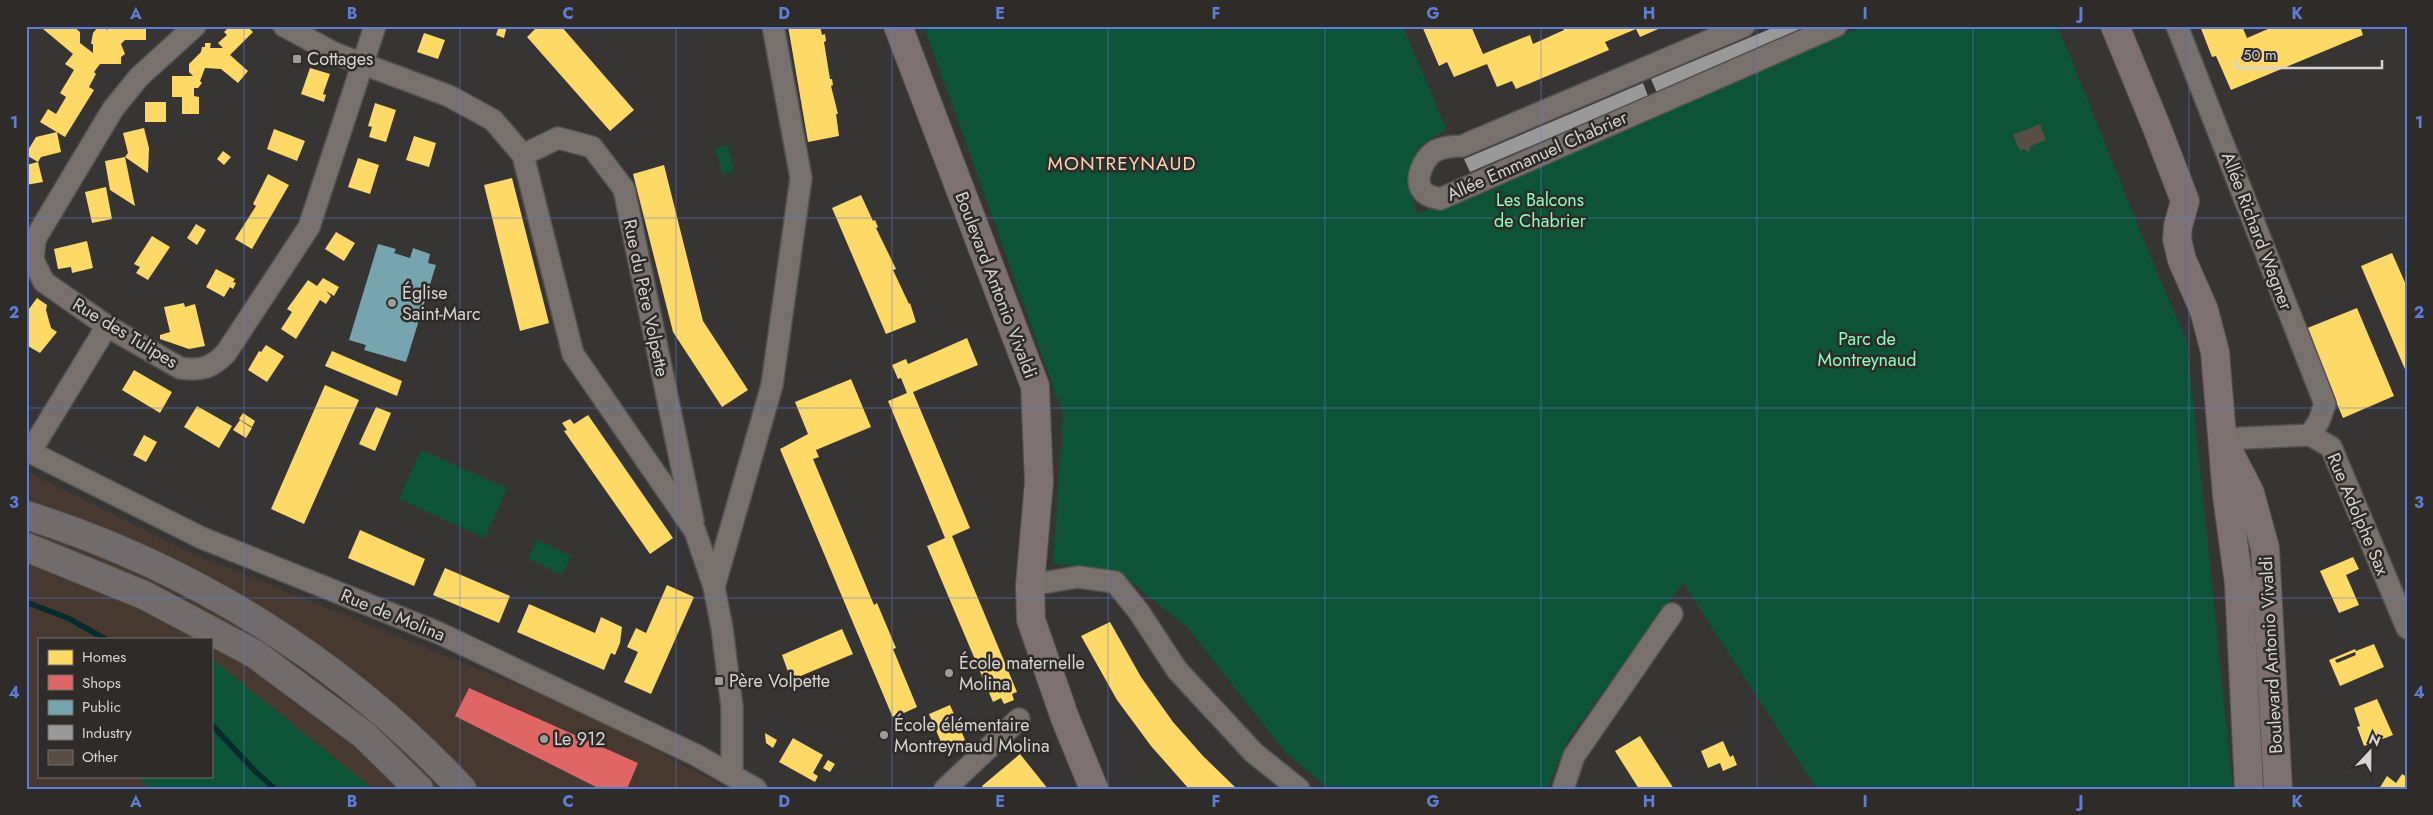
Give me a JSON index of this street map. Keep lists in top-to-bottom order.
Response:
{
  "streets": {
    "street": [
      "Allée Emmanuel Chabrier",
      "Allée Richard Wagner",
      "Boulevard Antonio Vivaldi",
      "Rue du Père Volpette",
      "Rue des Tulipes",
      "Rue Adolphe Sax",
      "Rue de Molina"
    ]
  },
  "crossings": [
    ["Allée Richard Wagner", "Rue Adolphe Sax"],
    ["Boulevard Antonio Vivaldi", "Rue Adolphe Sax"],
    ["Rue du Père Volpette", "Rue des Tulipes"],
    ["Rue du Père Volpette", "Rue de Molina"]
  ],
  "districts": ["MONTREYNAUD"],
  "parks": ["Les Balcons de Chabrier", "Parc de Montreynaud"],
  "places": {
    "transit": ["Cottages", "Père Volpette"],
    "other": [
      "Église Saint-Marc",
      "École maternelle Molina",
      "École élémentaire Montreynaud Molina",
      "Le 912"
    ]
  },
  "legend": [
    "Homes",
    "Shops",
    "Public",
    "Industry",
    "Other"
  ],
  "scale_bar": "50 m",
  "north": "top",
  "grid": {
    "columns": [
      "A",
      "B",
      "C",
      "D",
      "E",
      "F",
      "G",
      "H",
      "I",
      "J",
      "K"
    ],
    "rows": [
      "1",
      "2",
      "3",
      "4"
    ]
  }
}
